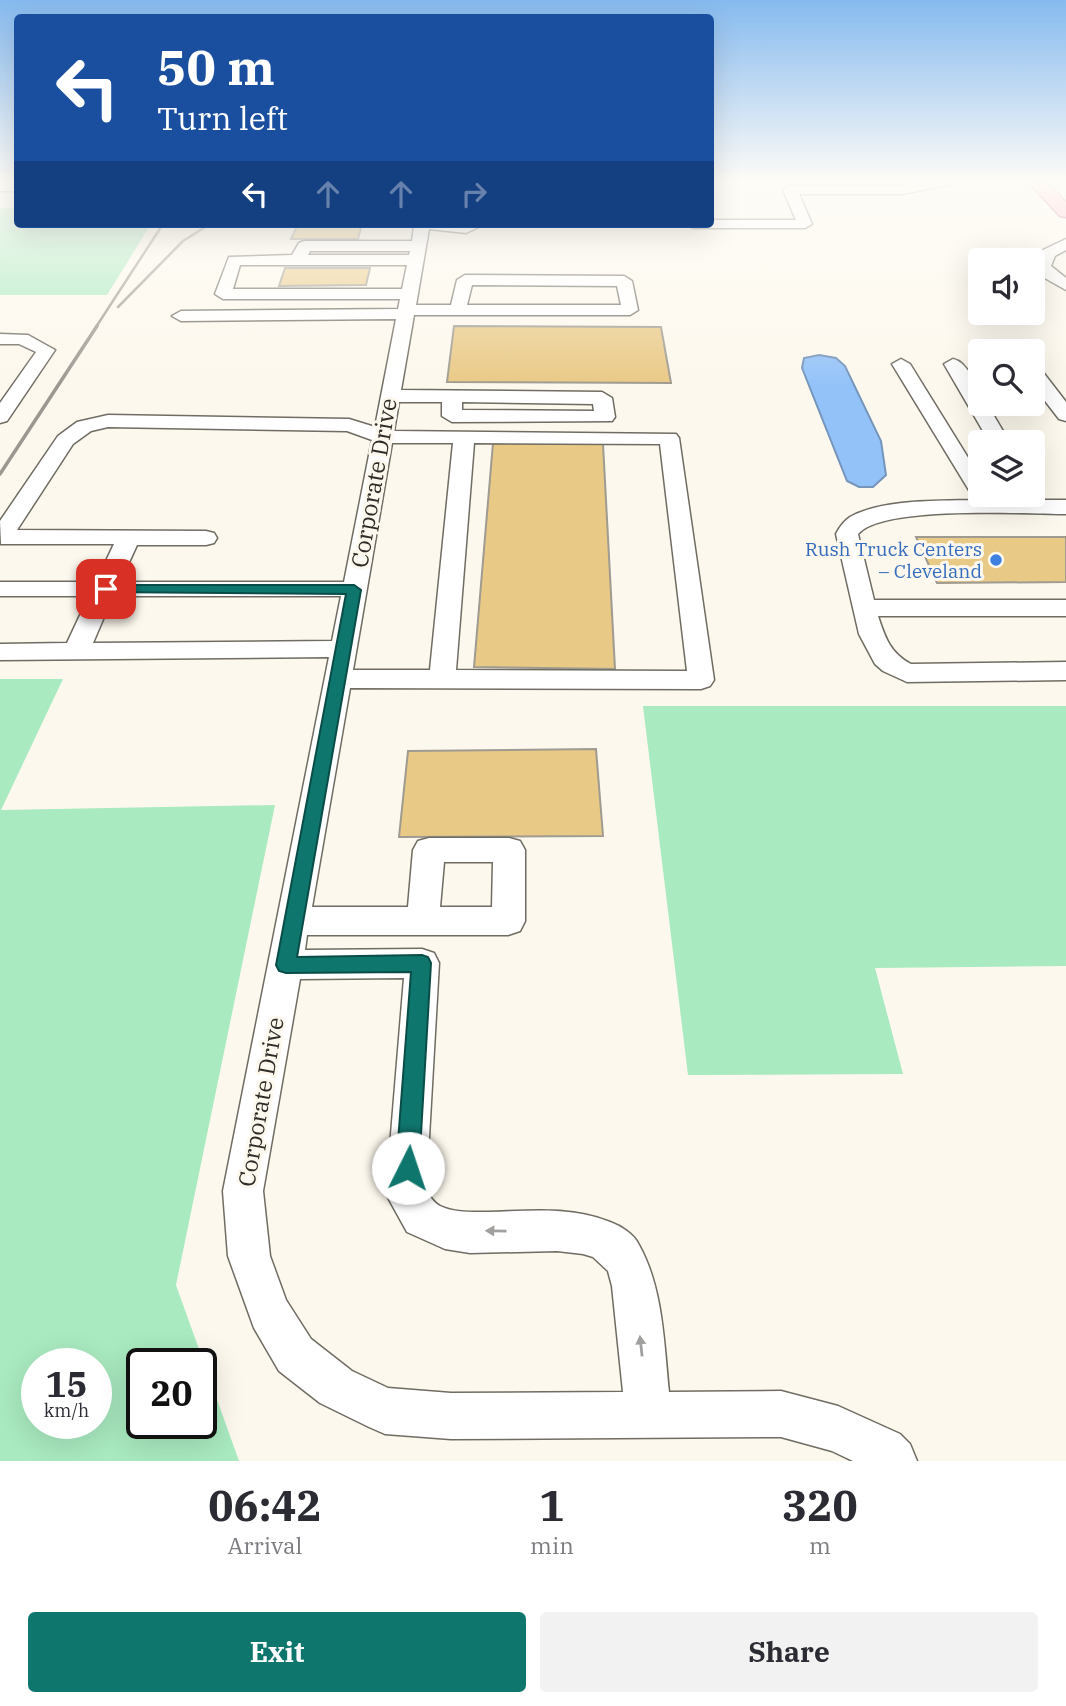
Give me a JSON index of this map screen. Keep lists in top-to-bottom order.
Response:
{
  "streets": {
    "street": ["Corporate Drive"]
  },
  "places": ["Rush Truck Centers – Cleveland"],
  "page": {
    "turn": ["50 m", "Turn left"],
    "speed": "15 km/h",
    "limit": "20",
    "eta": [
      "06:42",
      "Arrival",
      "1",
      "min",
      "320",
      "m"
    ],
    "buttons": ["Exit", "Share"]
  }
}
